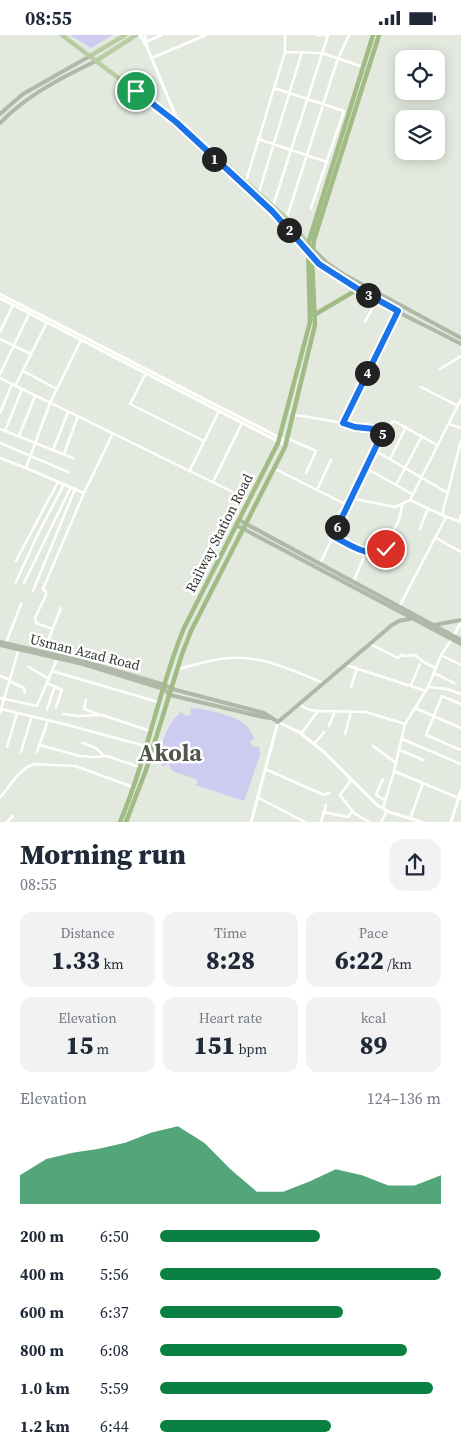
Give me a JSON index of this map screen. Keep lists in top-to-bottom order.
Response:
{
  "streets": {
    "highway": ["Railway Station Road"],
    "main road": ["Usman Azad Road"]
  },
  "crossings": [
    ["Railway Station Road", "Usman Azad Road"]
  ],
  "districts": ["Akola"],
  "page": {
    "status": "08:55",
    "pins": [
      "1",
      "2",
      "3",
      "4",
      "5",
      "6"
    ],
    "heading": ["Morning run", "08:55"],
    "stats": [
      ["Distance", "1.33 km"],
      ["Time", "8:28"],
      ["Pace", "6:22 /km"],
      ["Elevation", "15 m"],
      ["Heart rate", "151 bpm"],
      ["kcal", "89"]
    ],
    "chart": ["Elevation", "124–136 m"],
    "list": [
      {
        "name": "200 m",
        "note": "6:50"
      },
      {
        "name": "400 m",
        "note": "5:56"
      },
      {
        "name": "600 m",
        "note": "6:37"
      },
      {
        "name": "800 m",
        "note": "6:08"
      },
      {
        "name": "1.0 km",
        "note": "5:59"
      },
      {
        "name": "1.2 km",
        "note": "6:44"
      }
    ]
  }
}
